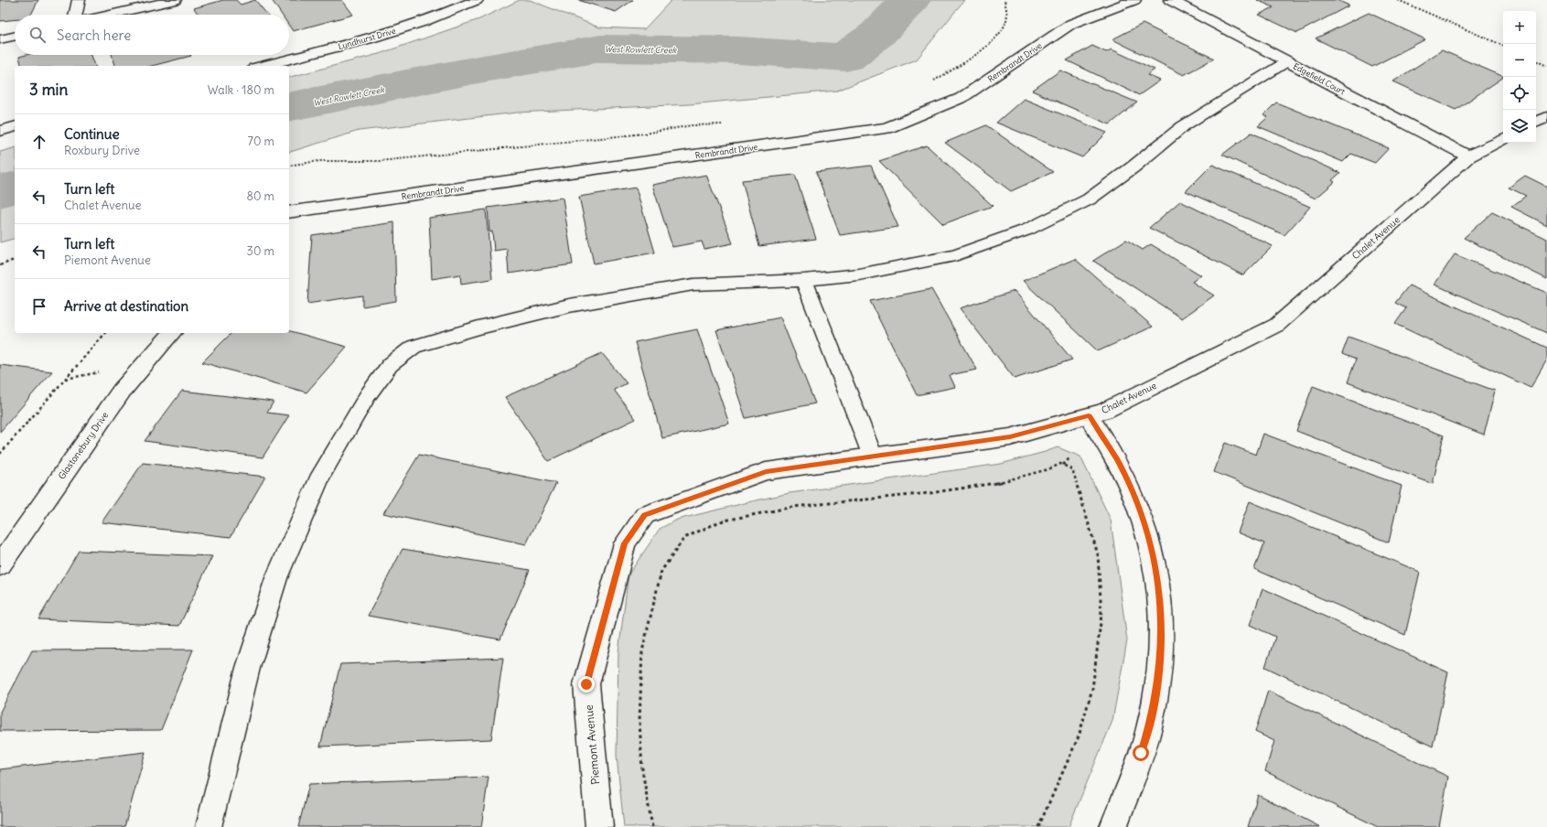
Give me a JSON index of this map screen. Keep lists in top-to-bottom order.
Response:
{
  "streets": {
    "street": [
      "Lyndhurst Drive",
      "Rembrandt Drive",
      "Edgefield Court",
      "Chalet Avenue",
      "Glastonebury Drive",
      "Piemont Avenue"
    ]
  },
  "crossings": [
    ["Edgefield Court", "Chalet Avenue"],
    ["Chalet Avenue", "Piemont Avenue"]
  ],
  "water": ["West Rowlett Creek"],
  "page": {
    "map_buttons": ["+", "−"],
    "search": "Search here",
    "heading": ["3 min", "Walk · 180 m"],
    "list": [
      ["Continue", "Roxbury Drive", "70 m"],
      ["Turn left", "Chalet Avenue", "80 m"],
      ["Turn left", "Piemont Avenue", "30 m"],
      "Arrive at destination"
    ]
  }
}
